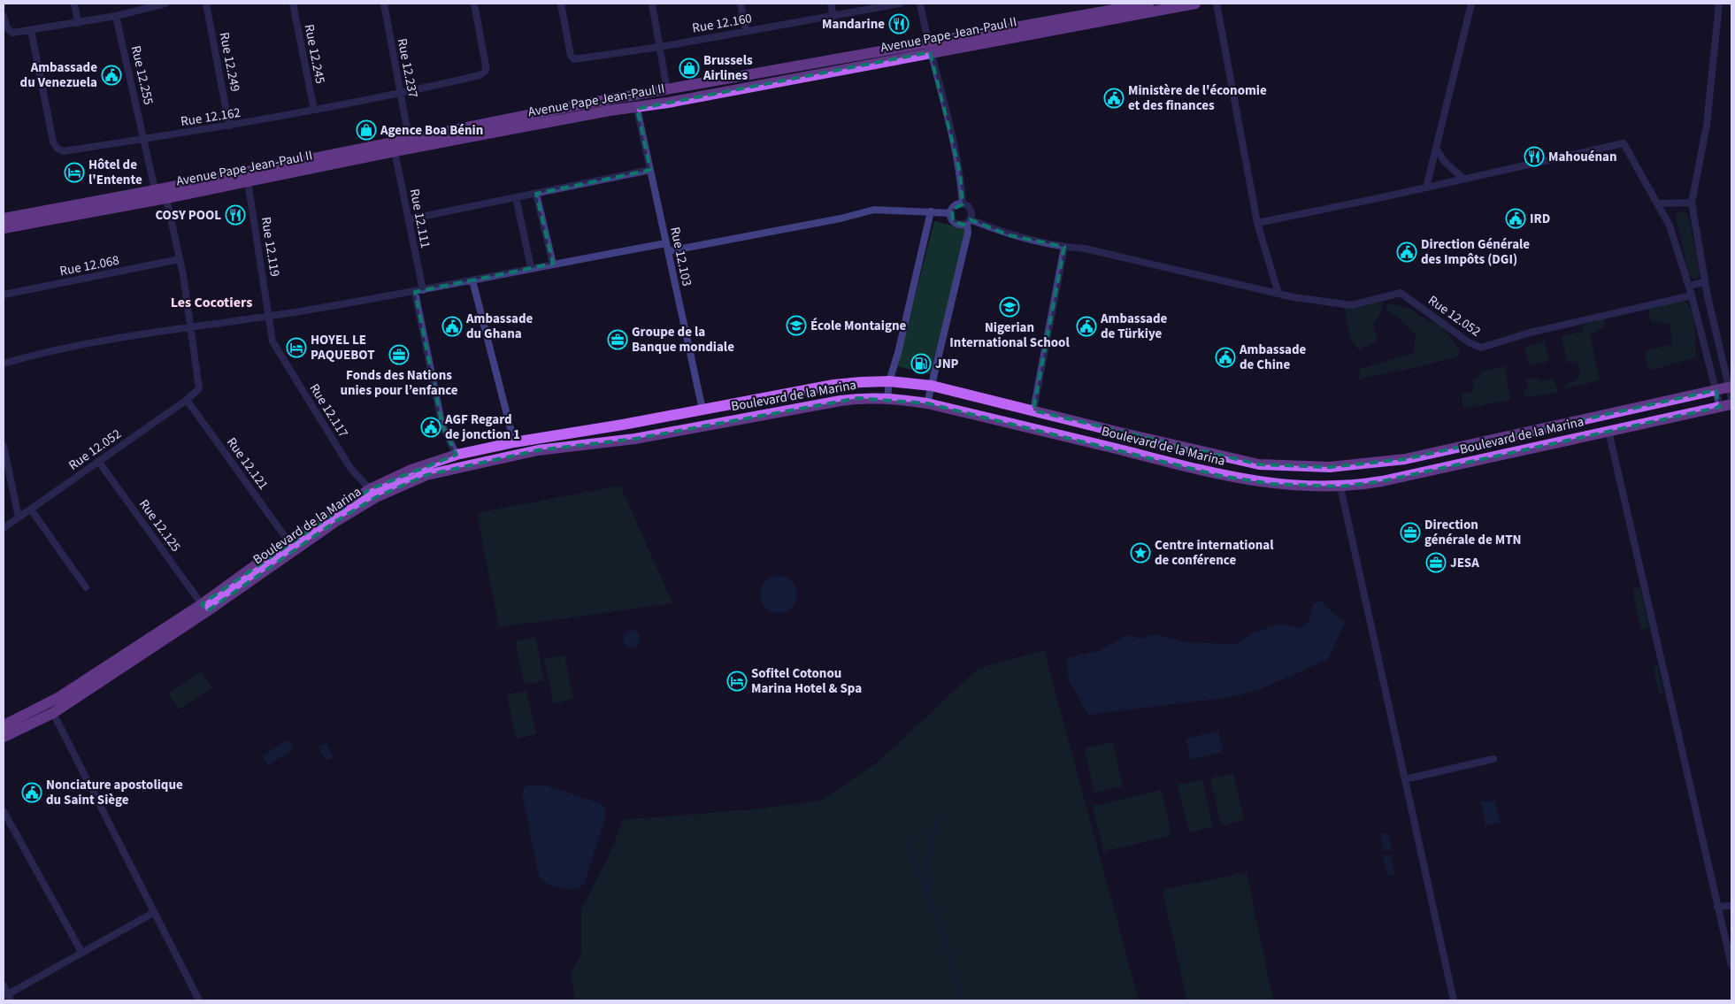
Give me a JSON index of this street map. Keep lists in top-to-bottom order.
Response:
{
  "streets": {
    "main road": ["Avenue Pape Jean-Paul II", "Boulevard de la Marina"],
    "street": [
      "Rue 12.160",
      "Rue 12.245",
      "Rue 12.249",
      "Rue 12.237",
      "Rue 12.255",
      "Rue 12.162",
      "Rue 12.111",
      "Rue 12.119",
      "Rue 12.103",
      "Rue 12.068",
      "Rue 12.052",
      "Rue 12.117",
      "Rue 12.121",
      "Rue 12.125"
    ]
  },
  "crossings": [
    ["Avenue Pape Jean-Paul II", "Rue 12.237"],
    ["Avenue Pape Jean-Paul II", "Rue 12.255"],
    ["Avenue Pape Jean-Paul II", "Rue 12.111"],
    ["Avenue Pape Jean-Paul II", "Rue 12.119"],
    ["Avenue Pape Jean-Paul II", "Rue 12.103"],
    ["Rue 12.245", "Rue 12.162"],
    ["Rue 12.249", "Rue 12.162"],
    ["Rue 12.237", "Rue 12.162"],
    ["Rue 12.255", "Rue 12.162"],
    ["Rue 12.255", "Rue 12.068"],
    ["Rue 12.255", "Rue 12.052"],
    ["Rue 12.119", "Rue 12.117"],
    ["Rue 12.103", "Boulevard de la Marina"],
    ["Rue 12.052", "Rue 12.121"],
    ["Rue 12.052", "Rue 12.125"],
    ["Boulevard de la Marina", "Rue 12.117"],
    ["Boulevard de la Marina", "Rue 12.121"],
    ["Boulevard de la Marina", "Rue 12.125"]
  ],
  "districts": ["Les Cocotiers"],
  "places": {
    "restaurant": ["Mandarine", "Mahouénan", "COSY POOL"],
    "shop": ["Brussels Airlines", "Agence Boa Bénin"],
    "public building": [
      "Ambassade du Venezuela",
      "Ministère de l'économie et des finances",
      "IRD",
      "Direction Générale des Impôts (DGI)",
      "Ambassade du Ghana",
      "Ambassade de Türkiye",
      "Ambassade de Chine",
      "AGF Regard de jonction 1",
      "Nonciature apostolique du Saint Siège"
    ],
    "hotel": ["Hôtel de l'Entente", "HOYEL LE PAQUEBOT", "Sofitel Cotonou Marina Hotel & Spa"],
    "school or university": ["Nigerian International School", "École Montaigne"],
    "office": [
      "Groupe de la Banque mondiale",
      "Fonds des Nations unies pour l’enfance",
      "Direction générale de MTN",
      "JESA"
    ],
    "fuel station": ["JNP"],
    "place": ["Centre international de conférence"]
  }
}
